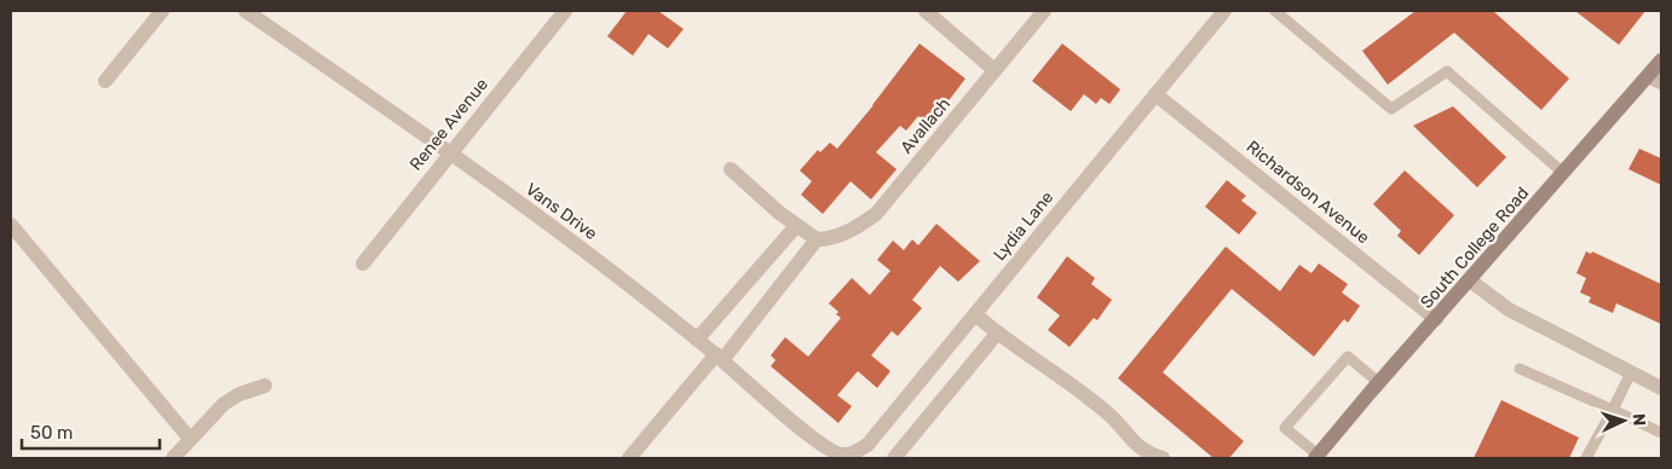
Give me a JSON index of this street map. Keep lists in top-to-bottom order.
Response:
{
  "streets": {
    "main road": ["South College Road"],
    "street": [
      "Renee Avenue",
      "Avallach",
      "Richardson Avenue",
      "Vans Drive",
      "Lydia Lane"
    ]
  },
  "crossings": [
    ["Renee Avenue", "Vans Drive"],
    ["Richardson Avenue", "Lydia Lane"],
    ["Richardson Avenue", "South College Road"],
    ["Vans Drive", "Lydia Lane"]
  ],
  "scale_bar": "50 m",
  "north": "right"
}
